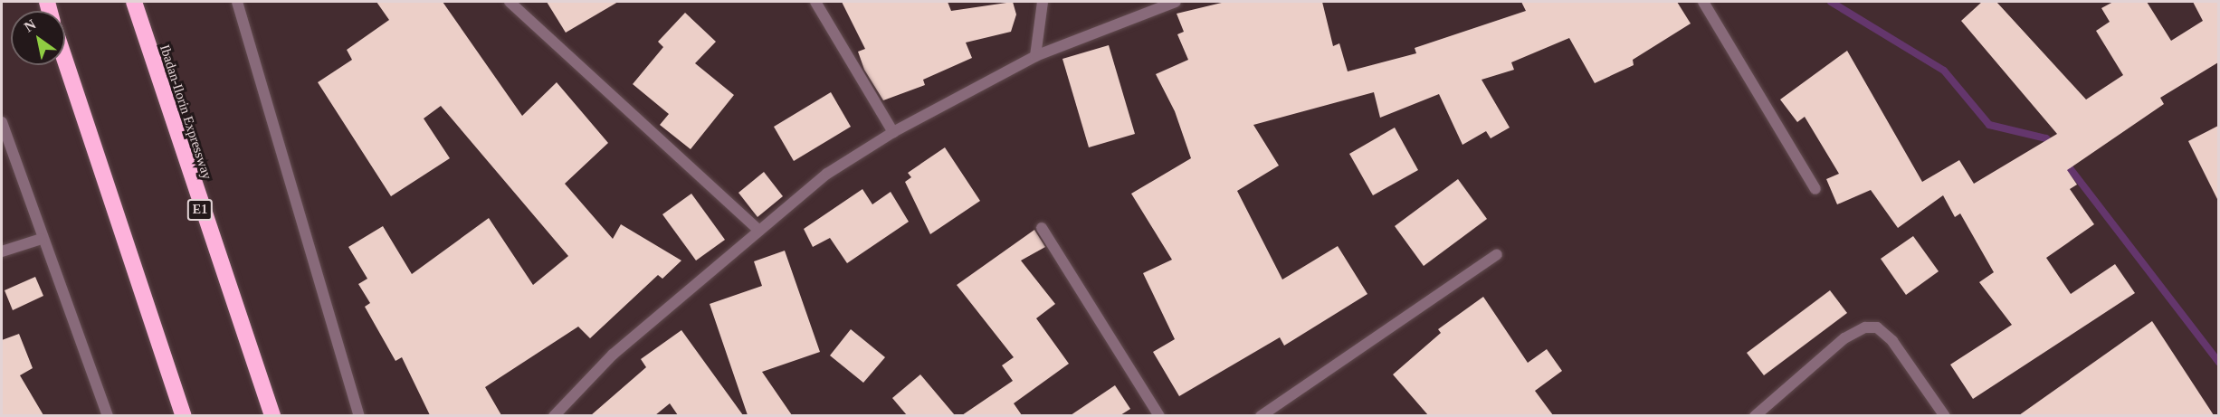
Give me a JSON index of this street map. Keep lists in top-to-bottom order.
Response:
{
  "streets": {
    "highway": ["Ibadan-Ilorin Expressway", "E1"]
  },
  "north": "top left"
}
